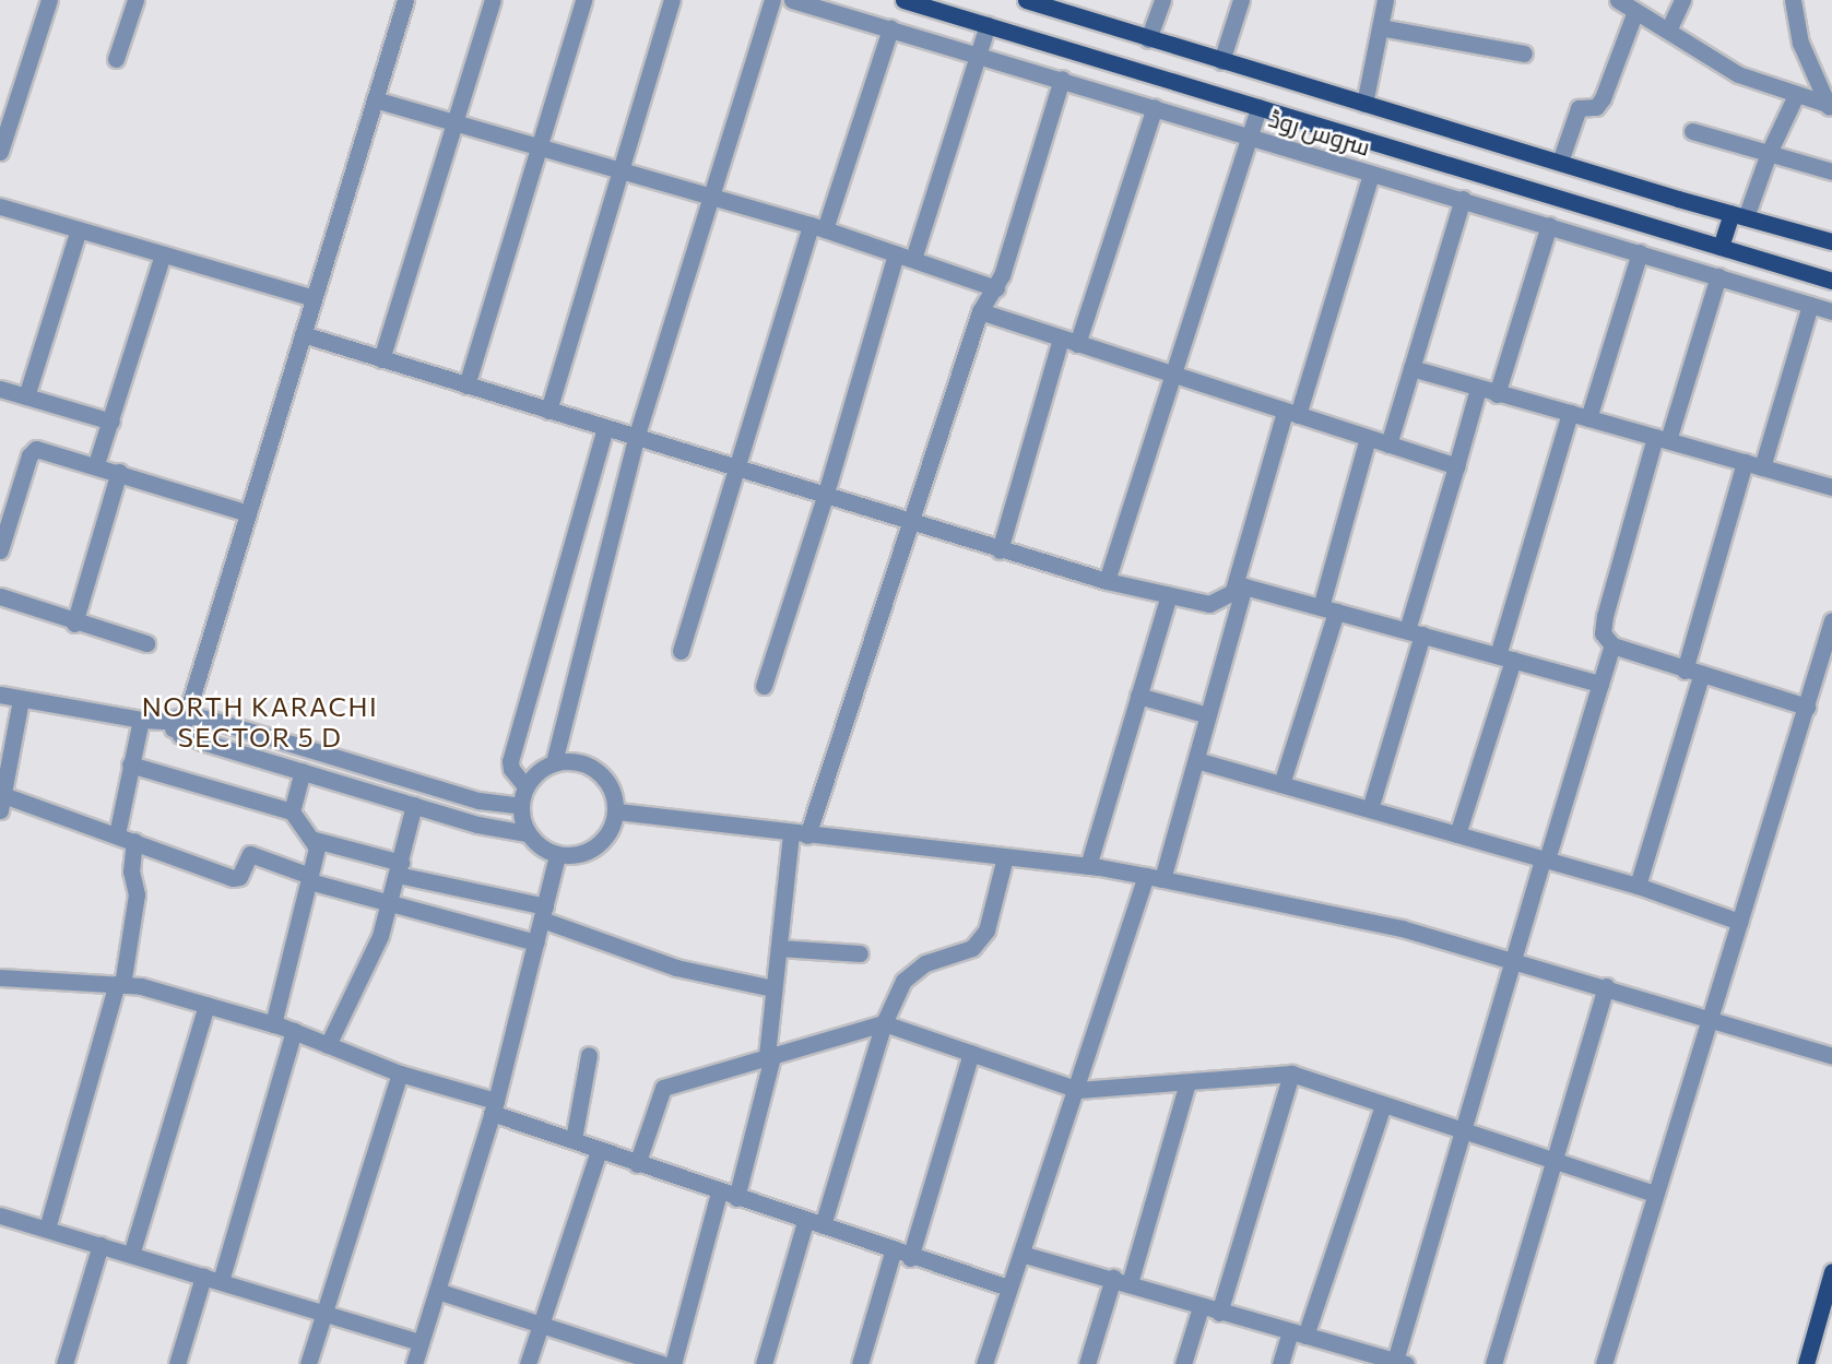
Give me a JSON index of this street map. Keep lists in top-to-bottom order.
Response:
{
  "streets": {
    "street": ["سروس روڈ"]
  },
  "districts": ["NORTH KARACHI SECTOR 5 D"]
}
